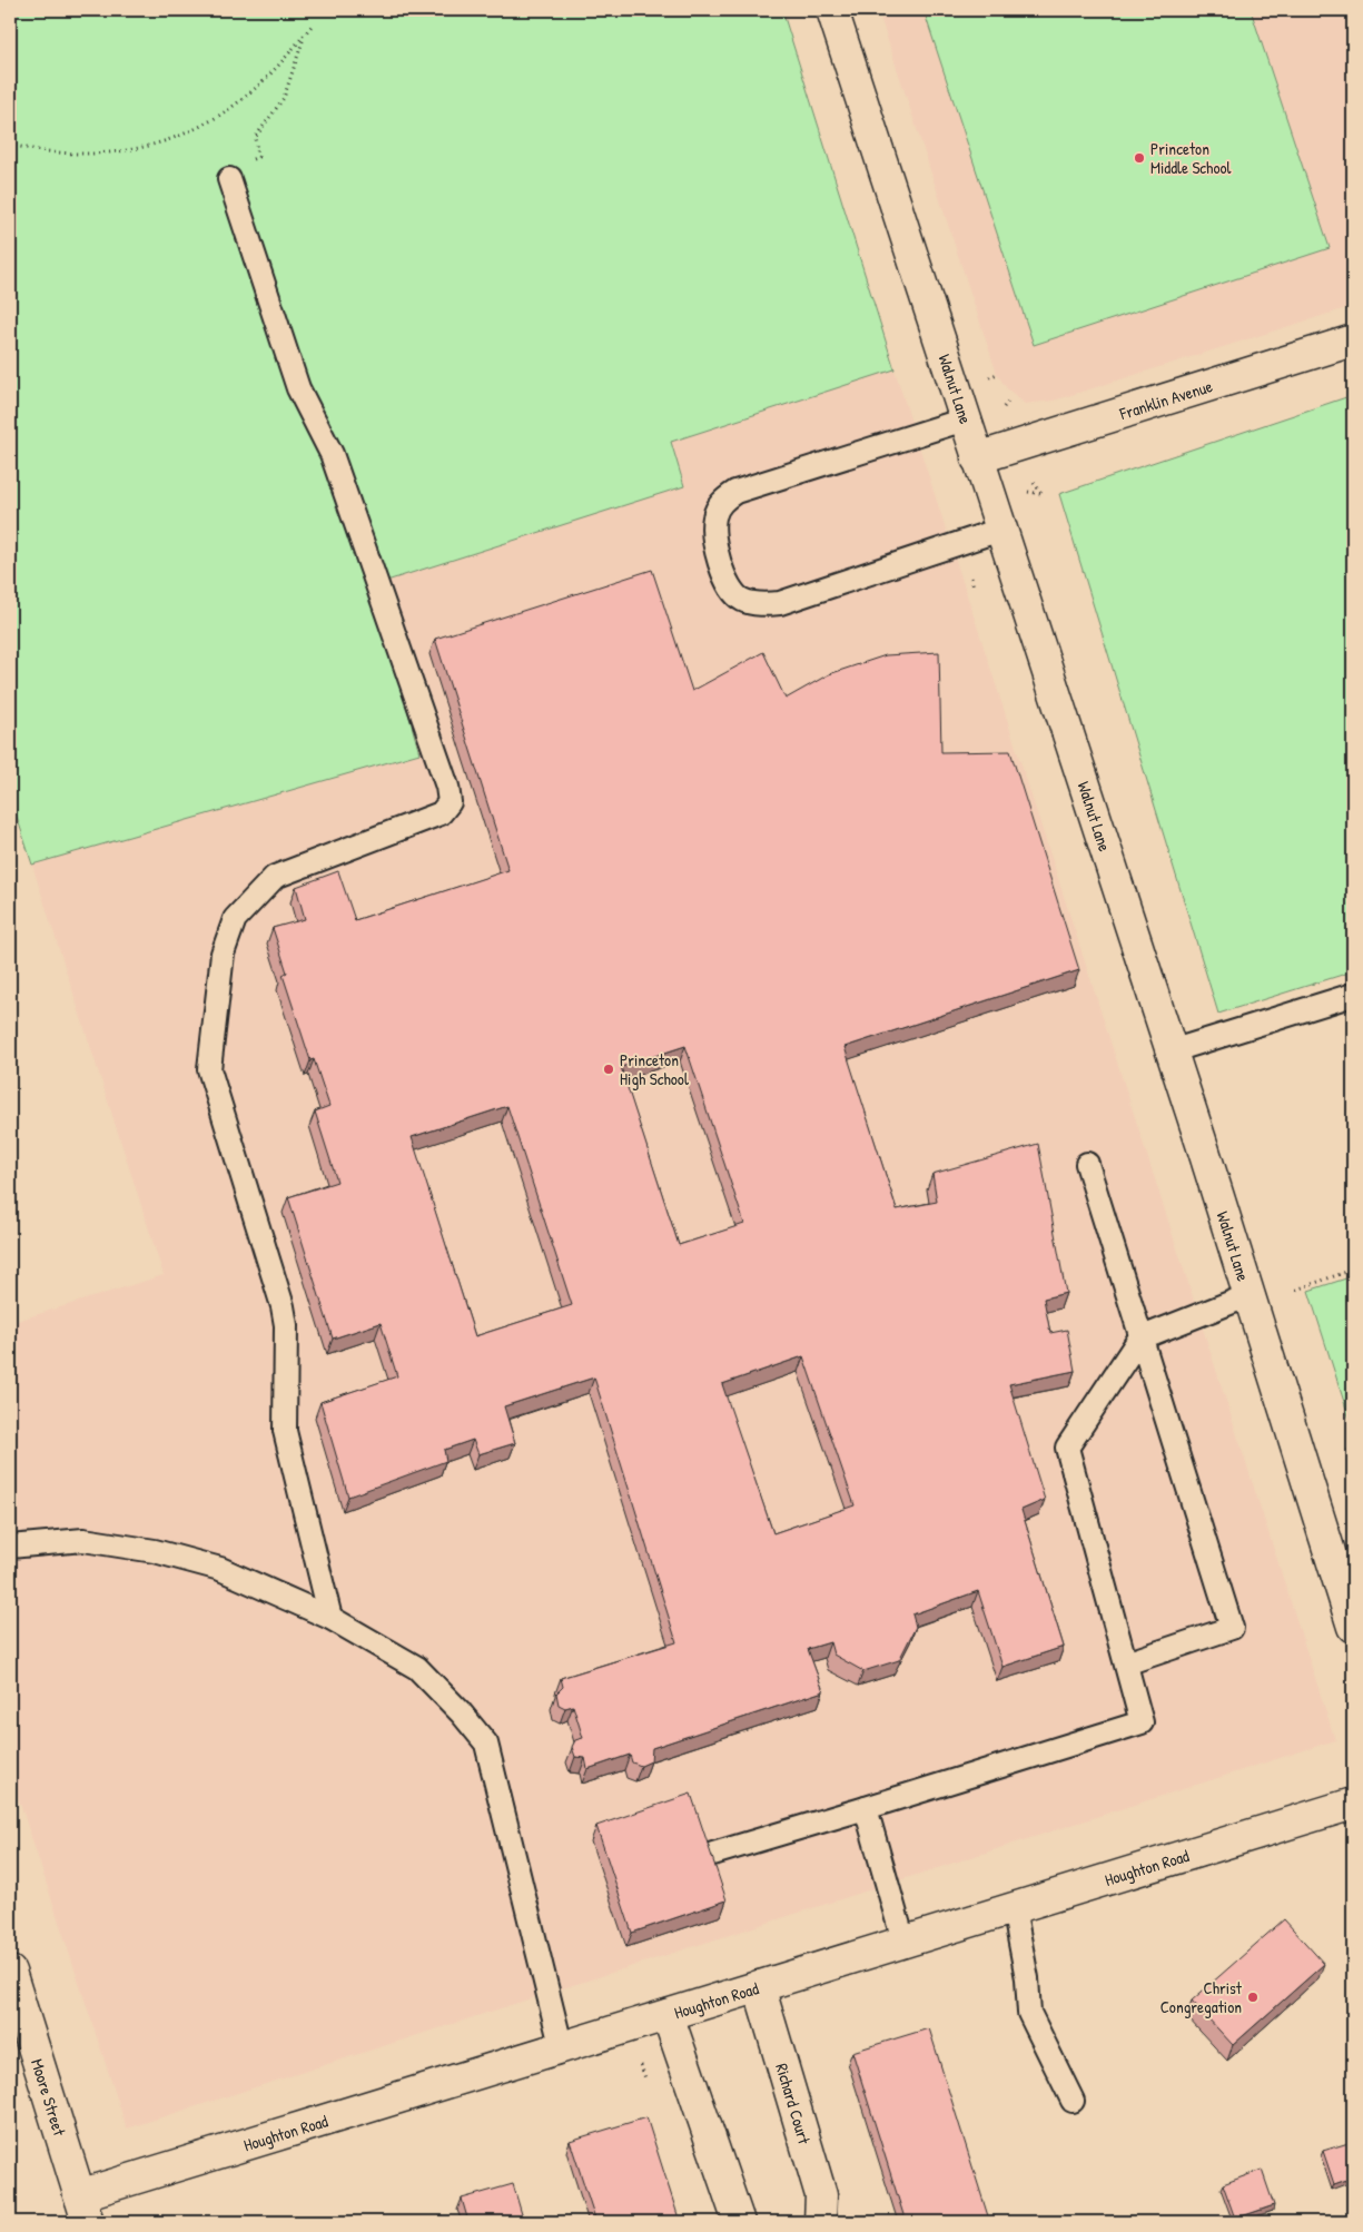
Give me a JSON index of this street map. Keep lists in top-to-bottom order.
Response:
{
  "streets": {
    "street": [
      "Walnut Lane",
      "Franklin Avenue",
      "Houghton Road",
      "Moore Street",
      "Richard Court"
    ]
  },
  "crossings": [
    ["Walnut Lane", "Franklin Avenue"],
    ["Houghton Road", "Moore Street"],
    ["Houghton Road", "Richard Court"]
  ],
  "places": ["Princeton Middle School", "Princeton High School", "Christ Congregation"]
}
